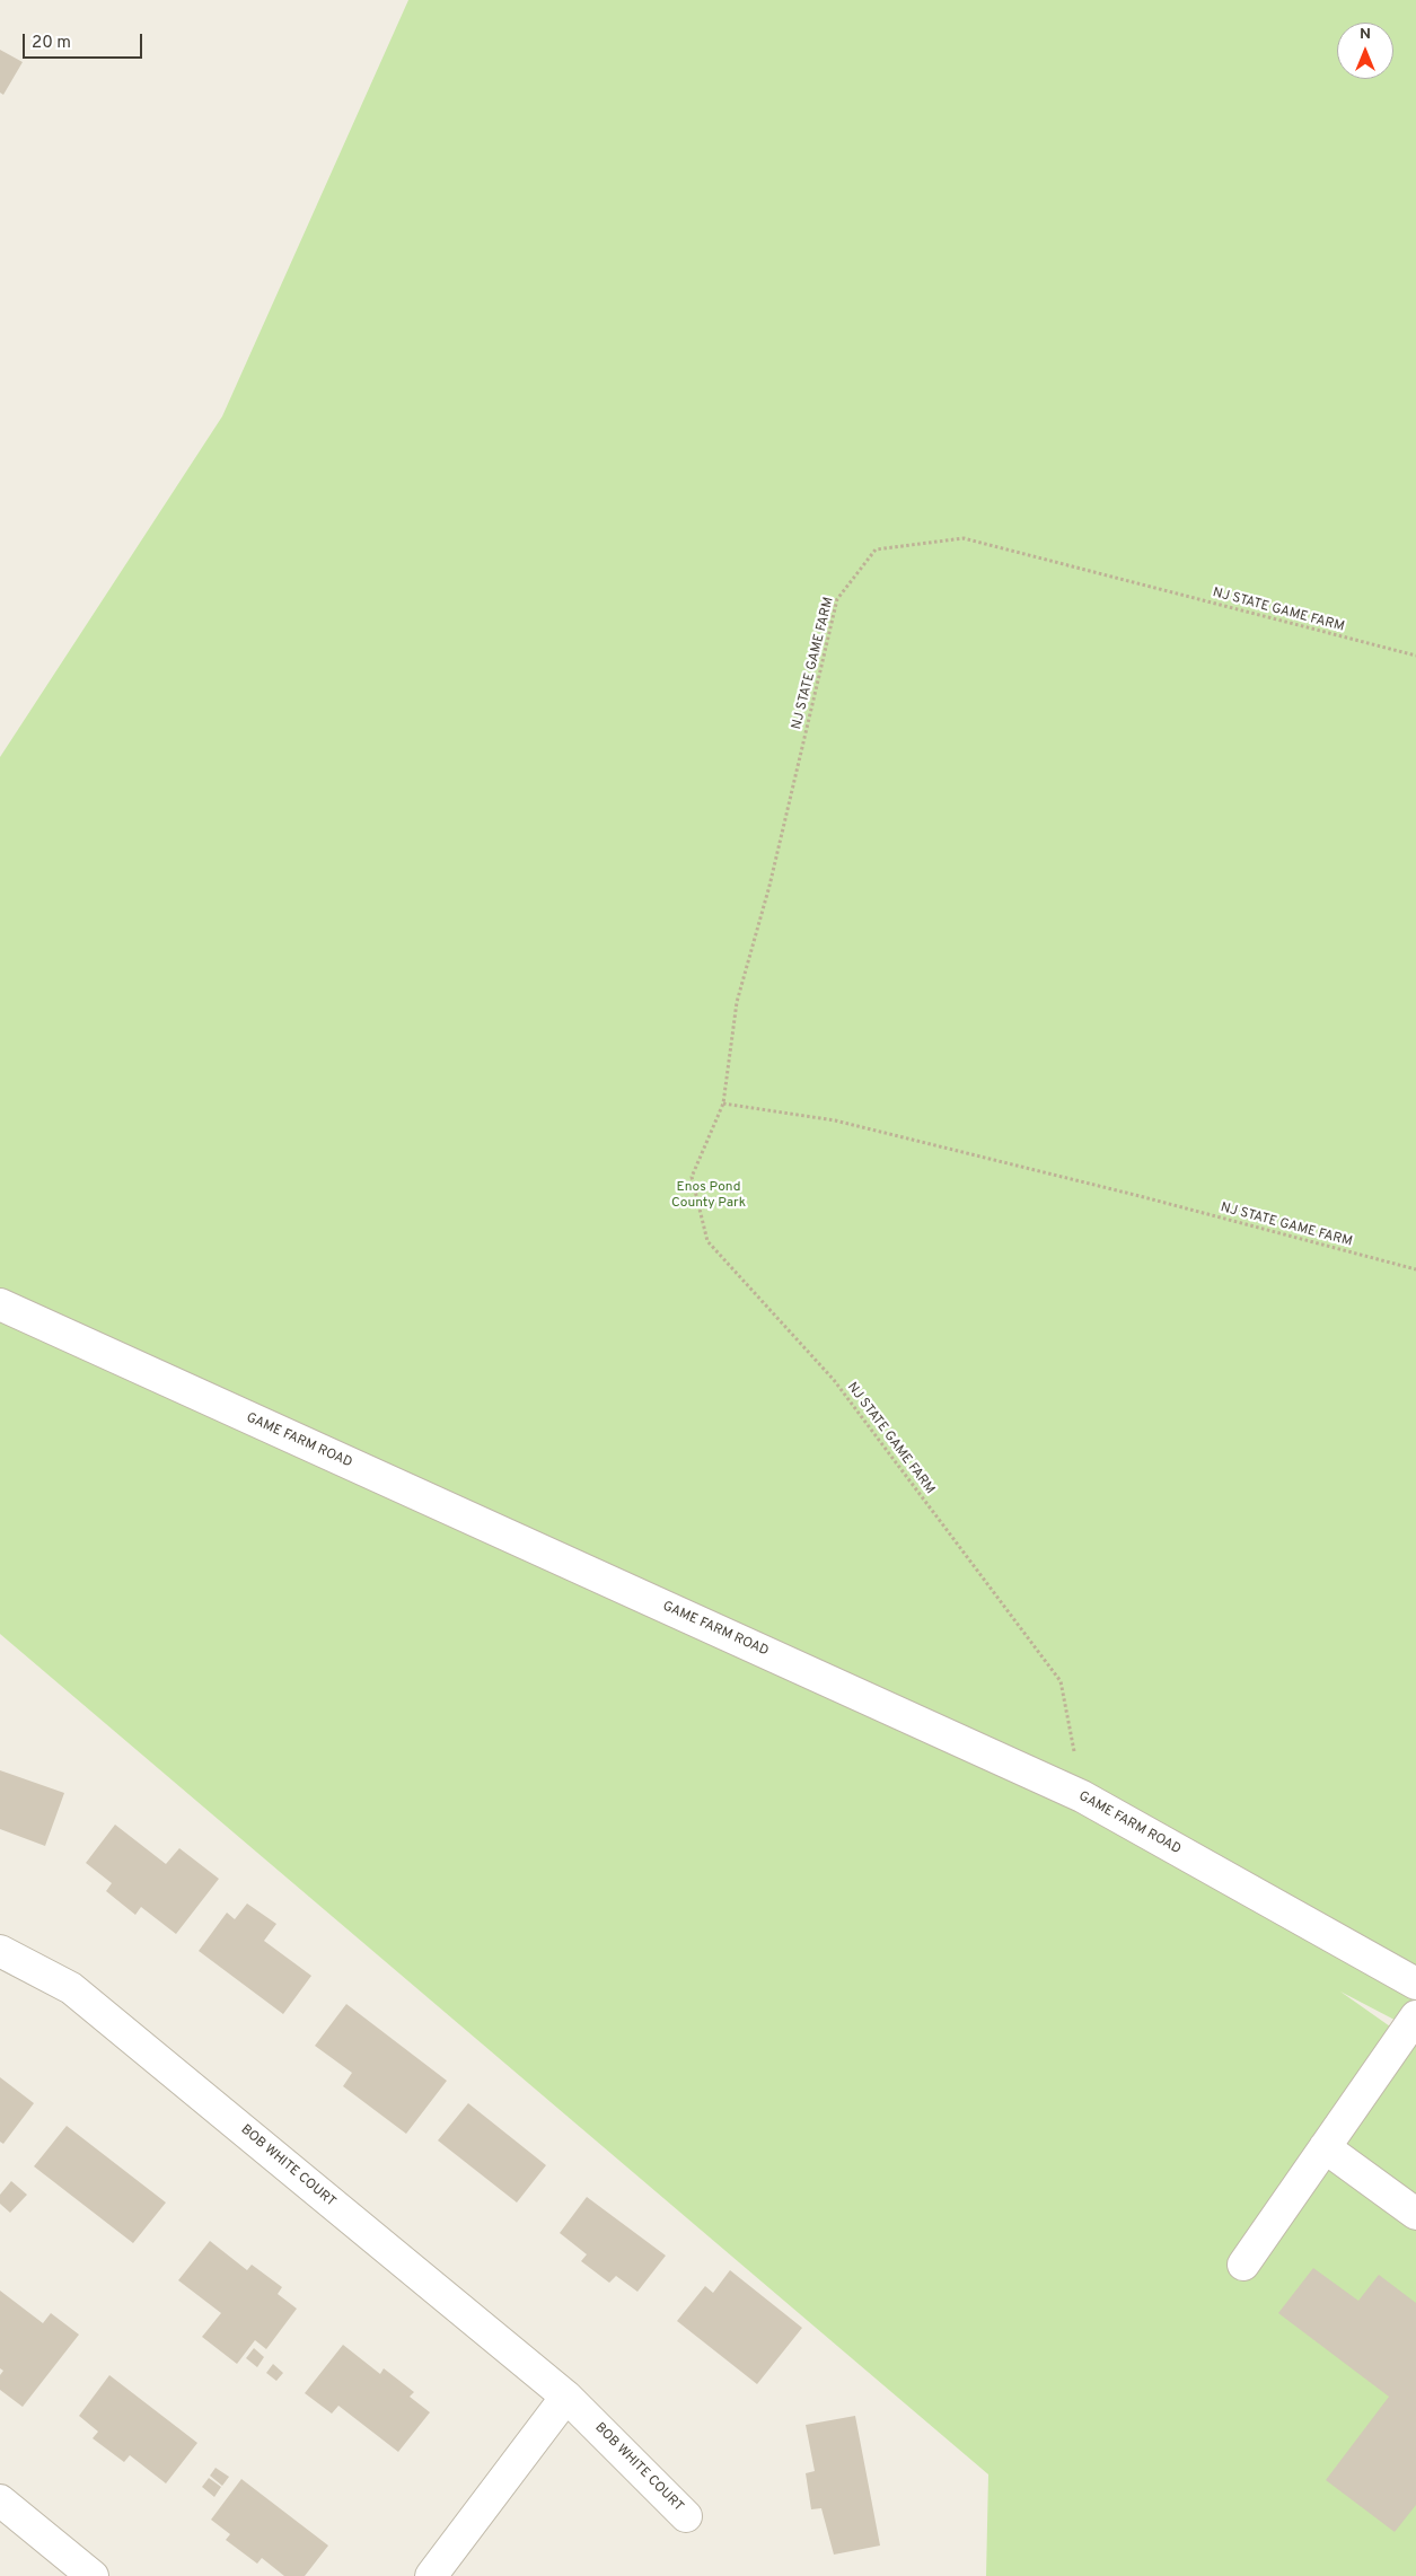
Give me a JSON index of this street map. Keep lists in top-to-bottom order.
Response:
{
  "streets": {
    "street": ["GAME FARM ROAD", "BOB WHITE COURT"],
    "path": ["NJ STATE GAME FARM"]
  },
  "crossings": [
    ["NJ STATE GAME FARM", "GAME FARM ROAD"]
  ],
  "parks": ["Enos Pond County Park"],
  "scale_bar": "20 m",
  "north": "top"
}
